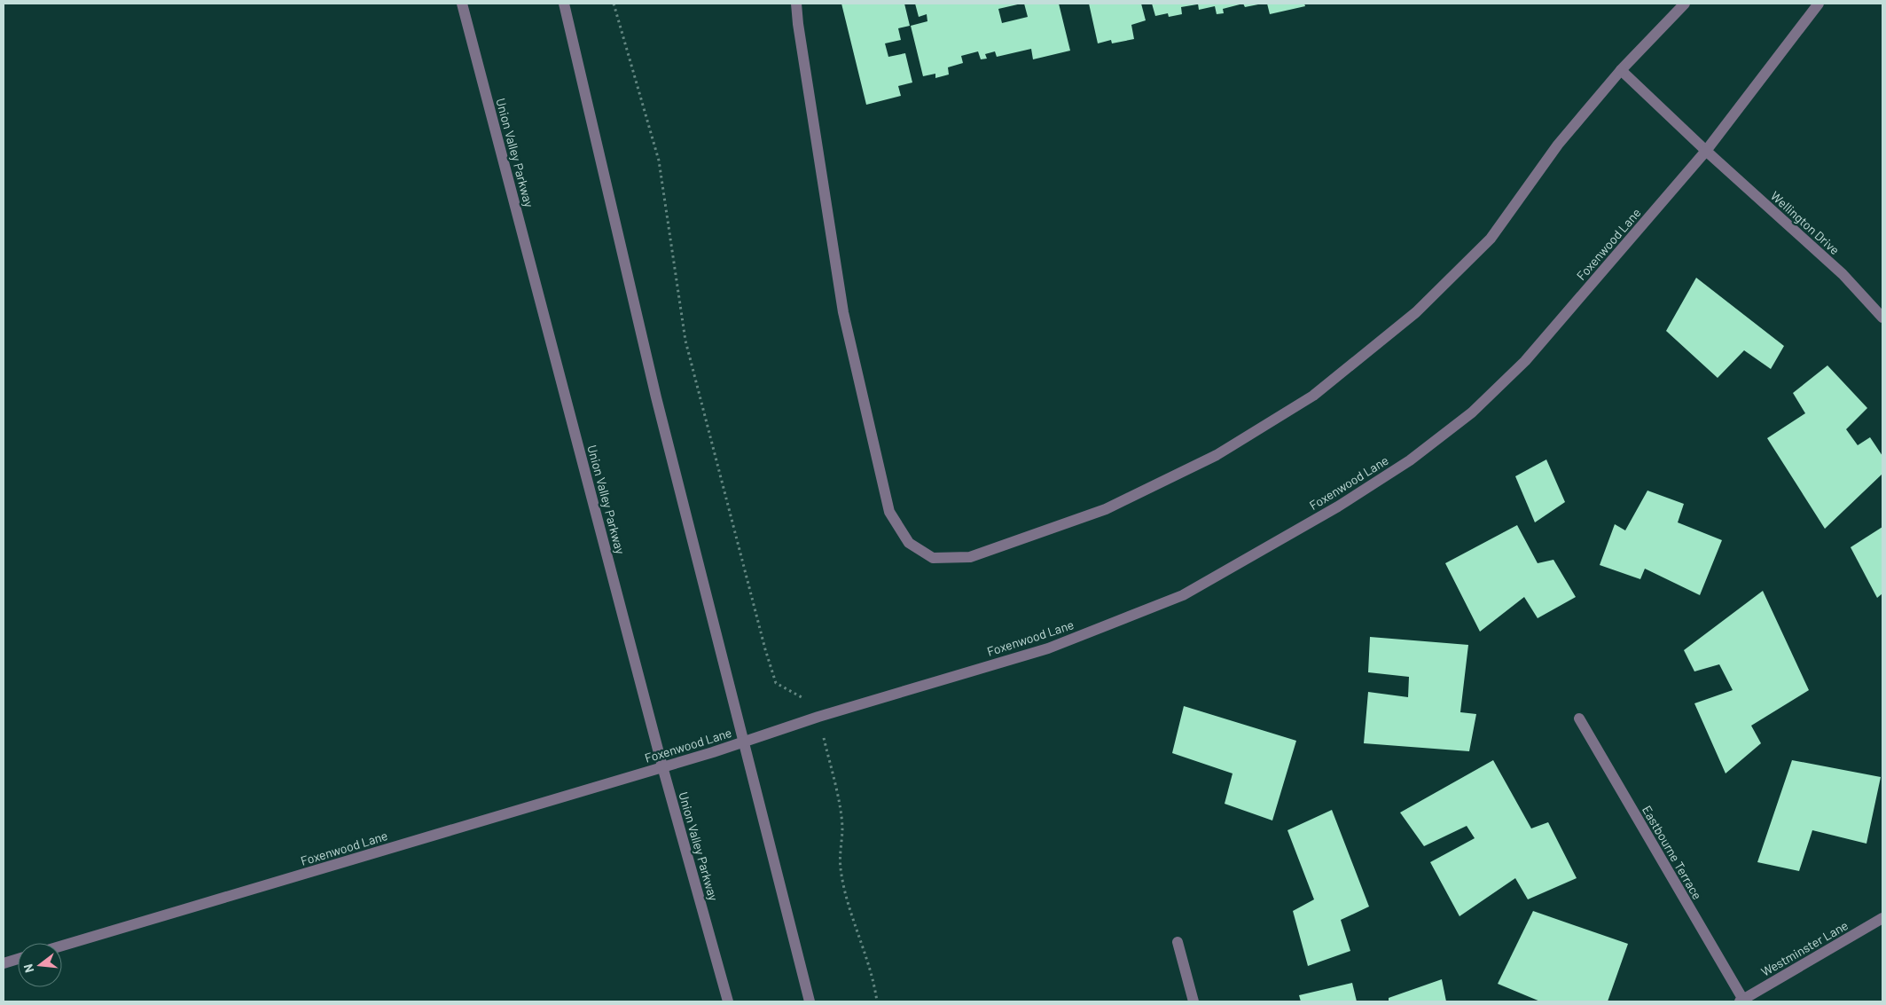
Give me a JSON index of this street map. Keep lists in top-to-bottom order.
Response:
{
  "streets": {
    "street": [
      "Union Valley Parkway",
      "Wellington Drive",
      "Foxenwood Lane",
      "Eastbourne Terrace",
      "Westminster Lane"
    ]
  },
  "crossings": [
    ["Union Valley Parkway", "Foxenwood Lane"],
    ["Wellington Drive", "Foxenwood Lane"],
    ["Eastbourne Terrace", "Westminster Lane"]
  ],
  "north": "left"
}
